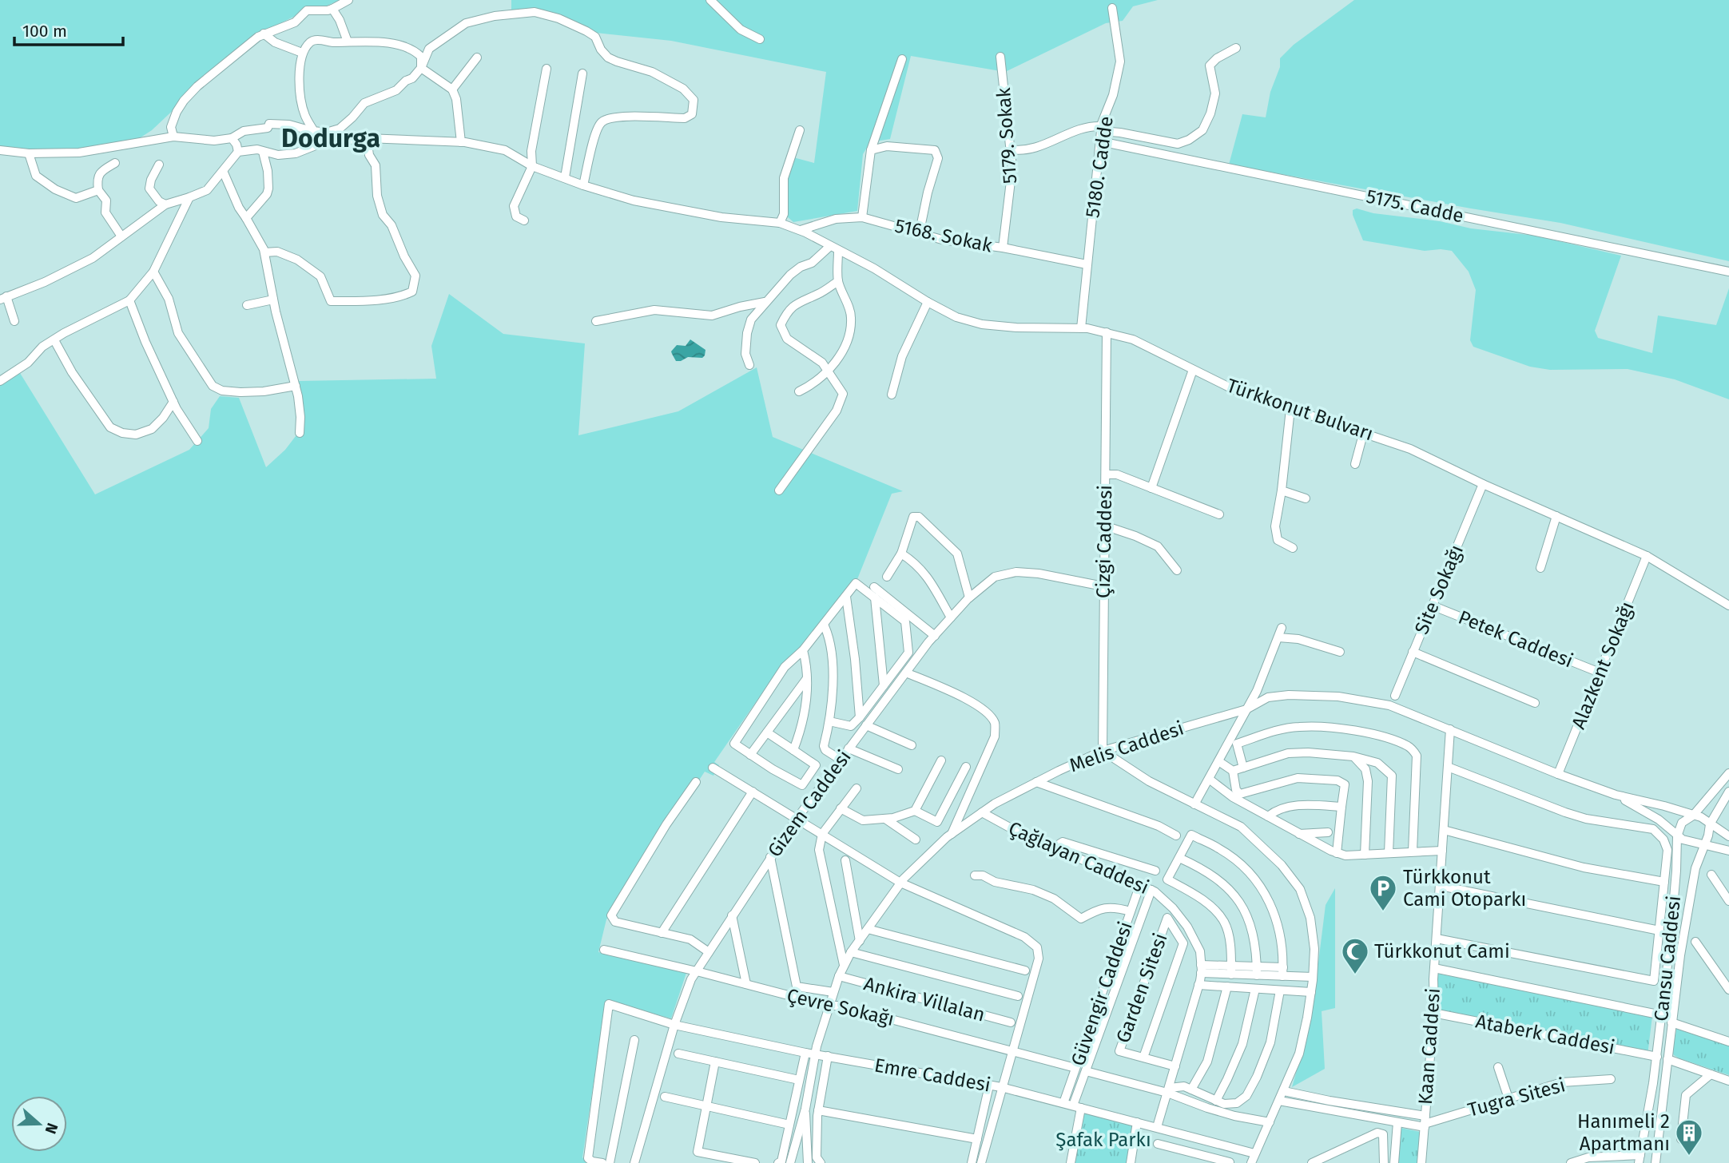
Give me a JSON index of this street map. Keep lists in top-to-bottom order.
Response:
{
  "streets": {
    "street": [
      "5179. Sokak",
      "5180. Cadde",
      "5175. Cadde",
      "5168. Sokak",
      "Türkkonut Bulvarı",
      "Çizgi Caddesi",
      "Site Sokağı",
      "Petek Caddesi",
      "Alazkent Sokağı",
      "Melis Caddesi",
      "Gizem Caddesi",
      "Çağlayan Caddesi",
      "Cansu Caddesi",
      "Garden Sitesi",
      "Güvengir Caddesi",
      "Ankira Villalan",
      "Çevre Sokağı",
      "Ataberk Caddesi",
      "Kaan Caddesi",
      "Emre Caddesi",
      "Tugra Sitesi"
    ]
  },
  "crossings": [
    ["5179. Sokak", "5168. Sokak"],
    ["5180. Cadde", "5175. Cadde"],
    ["5180. Cadde", "5168. Sokak"],
    ["5180. Cadde", "Türkkonut Bulvarı"],
    ["5168. Sokak", "Türkkonut Bulvarı"],
    ["Türkkonut Bulvarı", "Çizgi Caddesi"],
    ["Türkkonut Bulvarı", "Site Sokağı"],
    ["Türkkonut Bulvarı", "Alazkent Sokağı"],
    ["Çizgi Caddesi", "Melis Caddesi"],
    ["Çizgi Caddesi", "Gizem Caddesi"],
    ["Site Sokağı", "Petek Caddesi"],
    ["Petek Caddesi", "Alazkent Sokağı"],
    ["Alazkent Sokağı", "Melis Caddesi"],
    ["Melis Caddesi", "Çağlayan Caddesi"],
    ["Melis Caddesi", "Cansu Caddesi"],
    ["Melis Caddesi", "Ankira Villalan"],
    ["Melis Caddesi", "Çevre Sokağı"],
    ["Melis Caddesi", "Kaan Caddesi"],
    ["Melis Caddesi", "Emre Caddesi"],
    ["Gizem Caddesi", "Çevre Sokağı"],
    ["Gizem Caddesi", "Emre Caddesi"],
    ["Çağlayan Caddesi", "Garden Sitesi"],
    ["Çağlayan Caddesi", "Güvengir Caddesi"],
    ["Çağlayan Caddesi", "Emre Caddesi"],
    ["Cansu Caddesi", "Ataberk Caddesi"],
    ["Güvengir Caddesi", "Çevre Sokağı"],
    ["Güvengir Caddesi", "Emre Caddesi"],
    ["Ataberk Caddesi", "Kaan Caddesi"],
    ["Kaan Caddesi", "Tugra Sitesi"]
  ],
  "districts": ["Dodurga"],
  "parks": ["Şafak Parkı"],
  "places": {
    "parking": ["Türkkonut Cami Otoparkı"],
    "mosque": ["Türkkonut Cami"],
    "building": ["Hanımeli 2 Apartmanı"]
  },
  "scale_bar": "100 m",
  "north": "right"
}
